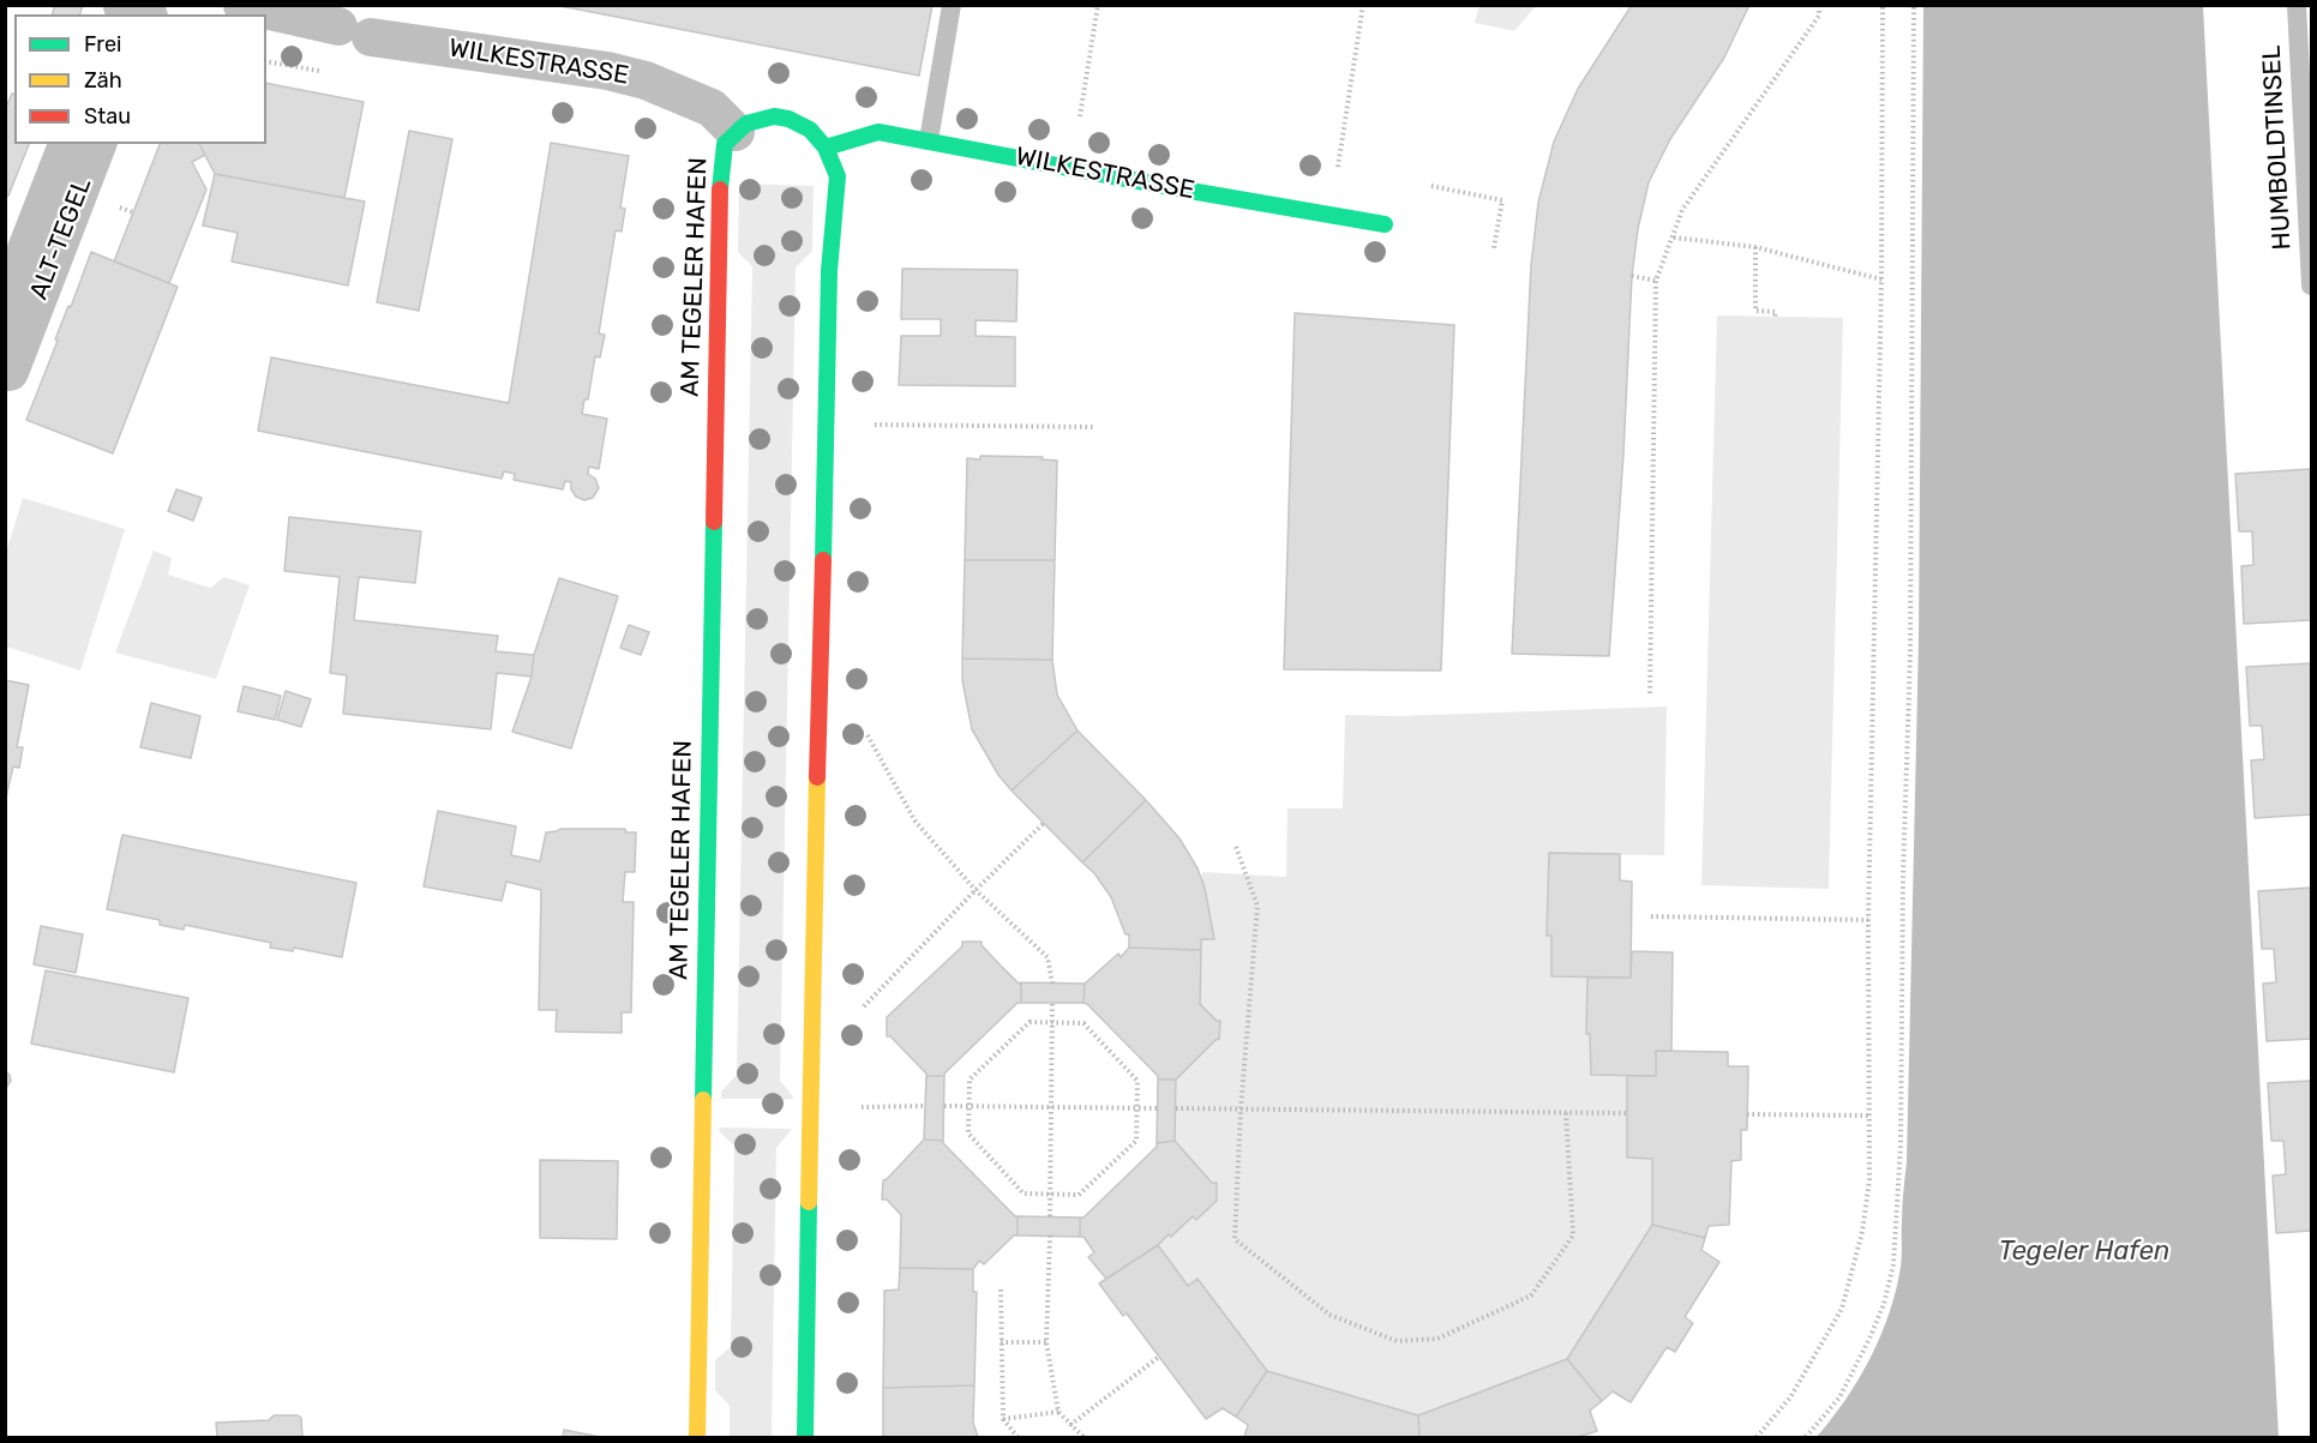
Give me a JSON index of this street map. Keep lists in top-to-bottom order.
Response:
{
  "streets": {
    "street": ["WILKESTRASSE", "ALT-TEGEL", "AM TEGELER HAFEN"],
    "lane": ["HUMBOLDTINSEL"]
  },
  "crossings": [
    ["WILKESTRASSE", "AM TEGELER HAFEN"]
  ],
  "water": ["Tegeler Hafen"],
  "legend": ["Frei", "Zäh", "Stau"]
}
